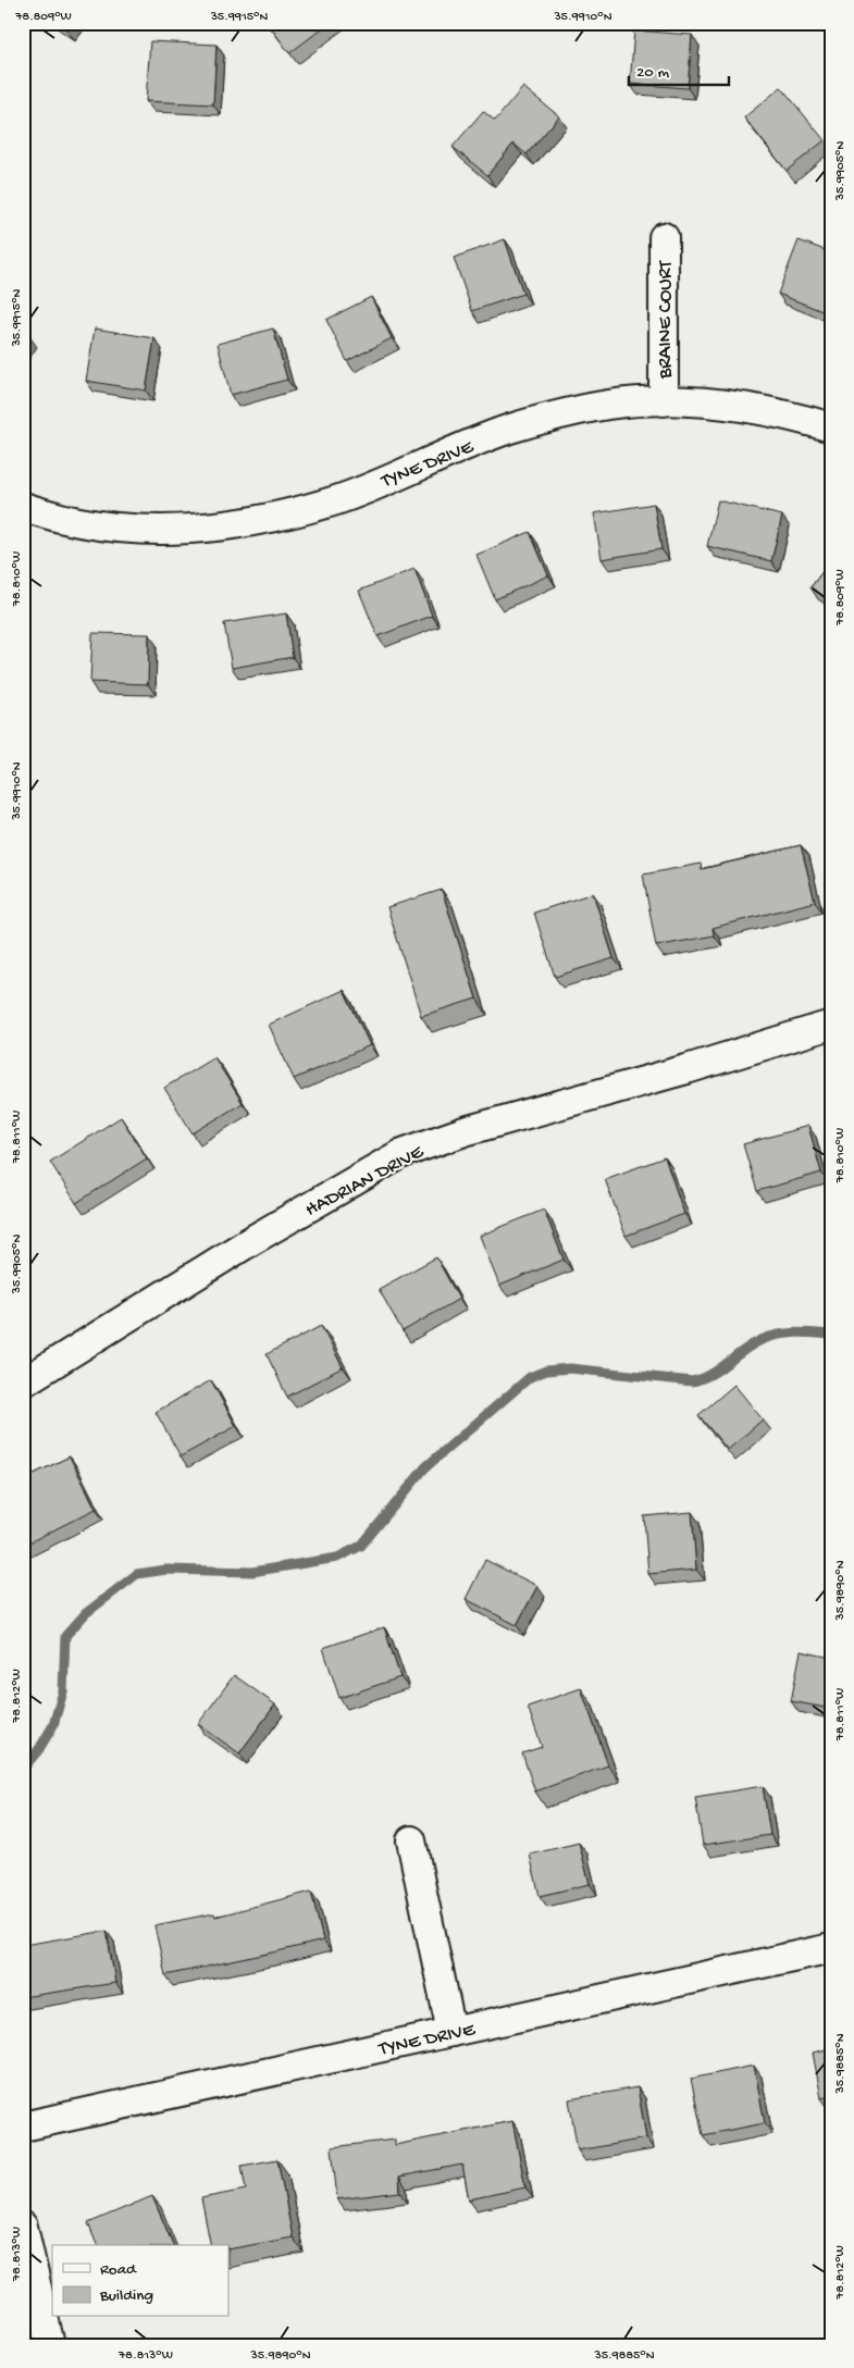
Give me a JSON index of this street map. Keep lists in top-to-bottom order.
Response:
{
  "streets": {
    "street": ["BRAINE COURT", "TYNE DRIVE", "HADRIAN DRIVE"]
  },
  "crossings": [
    ["BRAINE COURT", "TYNE DRIVE"]
  ],
  "legend": ["Road", "Building"],
  "scale_bar": "20 m",
  "coordinates": [
    "78.809°W",
    "35.9915°N",
    "35.9910°N",
    "35.9905°N",
    "78.810°W",
    "78.811°W",
    "35.9890°N",
    "78.812°W",
    "35.9885°N",
    "78.813°W"
  ]
}
